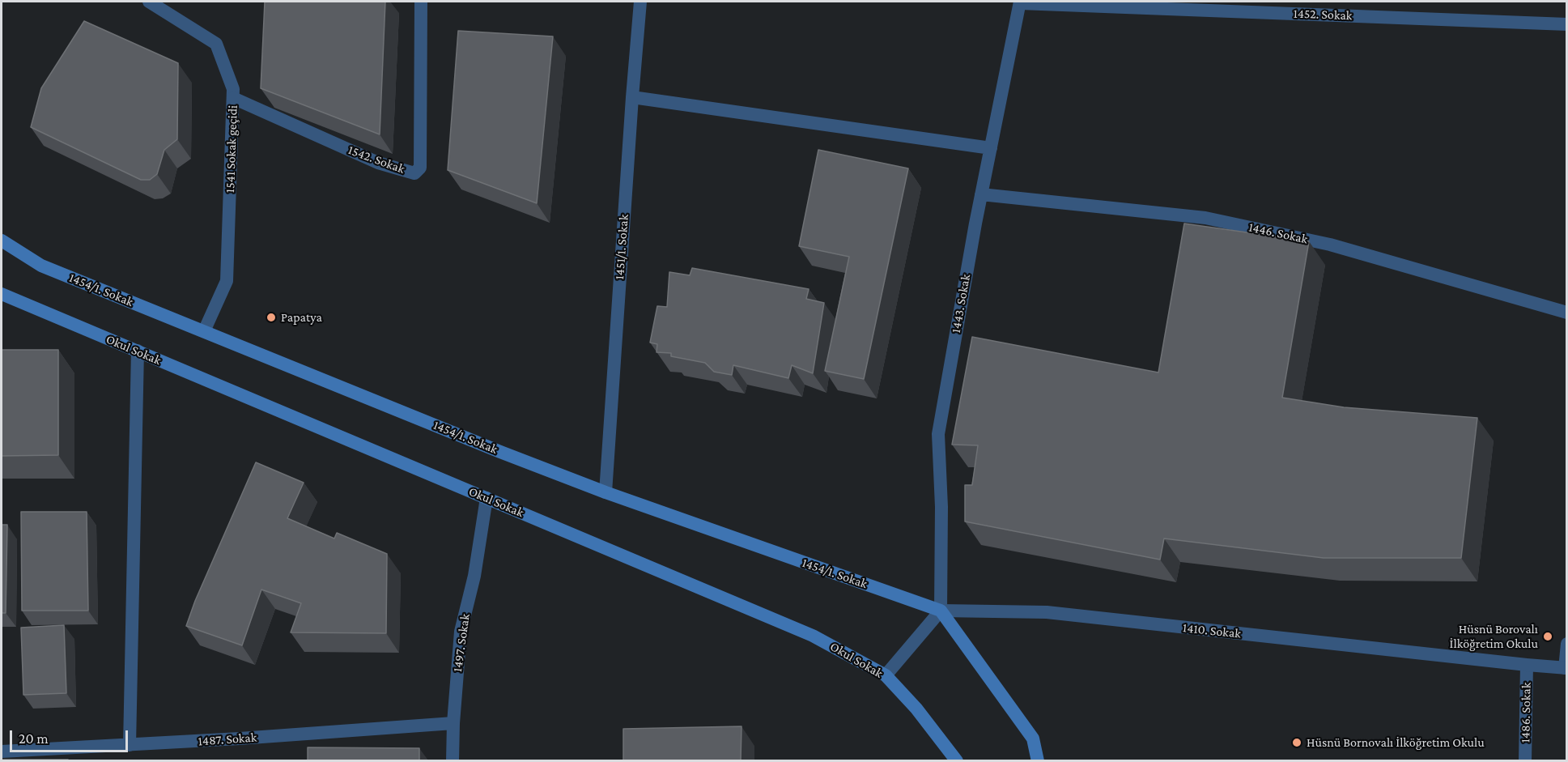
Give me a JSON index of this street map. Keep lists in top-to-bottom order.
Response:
{
  "streets": {
    "main road": ["1454/1. Sokak", "Okul Sokak"],
    "street": [
      "1452. Sokak",
      "1541 Sokak geçidi",
      "1542. Sokak",
      "1446. Sokak",
      "1451/1. Sokak",
      "1443. Sokak",
      "1410. Sokak",
      "1497. Sokak",
      "1486. Sokak",
      "1487. Sokak"
    ]
  },
  "crossings": [
    ["1452. Sokak", "1443. Sokak"],
    ["1541 Sokak geçidi", "1542. Sokak"],
    ["1541 Sokak geçidi", "1454/1. Sokak"],
    ["1446. Sokak", "1443. Sokak"],
    ["1451/1. Sokak", "1454/1. Sokak"],
    ["1454/1. Sokak", "1443. Sokak"],
    ["1454/1. Sokak", "1410. Sokak"],
    ["1443. Sokak", "1410. Sokak"],
    ["Okul Sokak", "1497. Sokak"],
    ["1410. Sokak", "1486. Sokak"],
    ["1497. Sokak", "1487. Sokak"]
  ],
  "places": ["Papatya", "Hüsnü Borovalı İlköğretim Okulu", "Hüsnü Bornovalı İlköğretim Okulu"],
  "scale_bar": "20 m"
}
